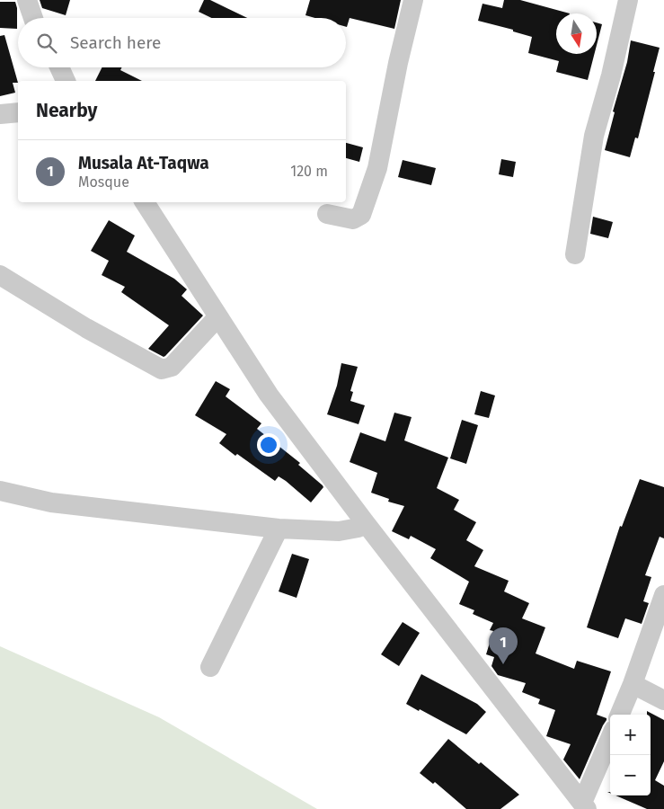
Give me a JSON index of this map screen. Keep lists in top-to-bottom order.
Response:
{
  "north": "bottom",
  "page": {
    "search": "Search here",
    "heading": "Nearby",
    "list": [
      {
        "mark": "1",
        "name": "Musala At-Taqwa",
        "note": "Mosque",
        "value": "120 m"
      }
    ],
    "pins": "1",
    "map_buttons": ["+", "−"]
  }
}
